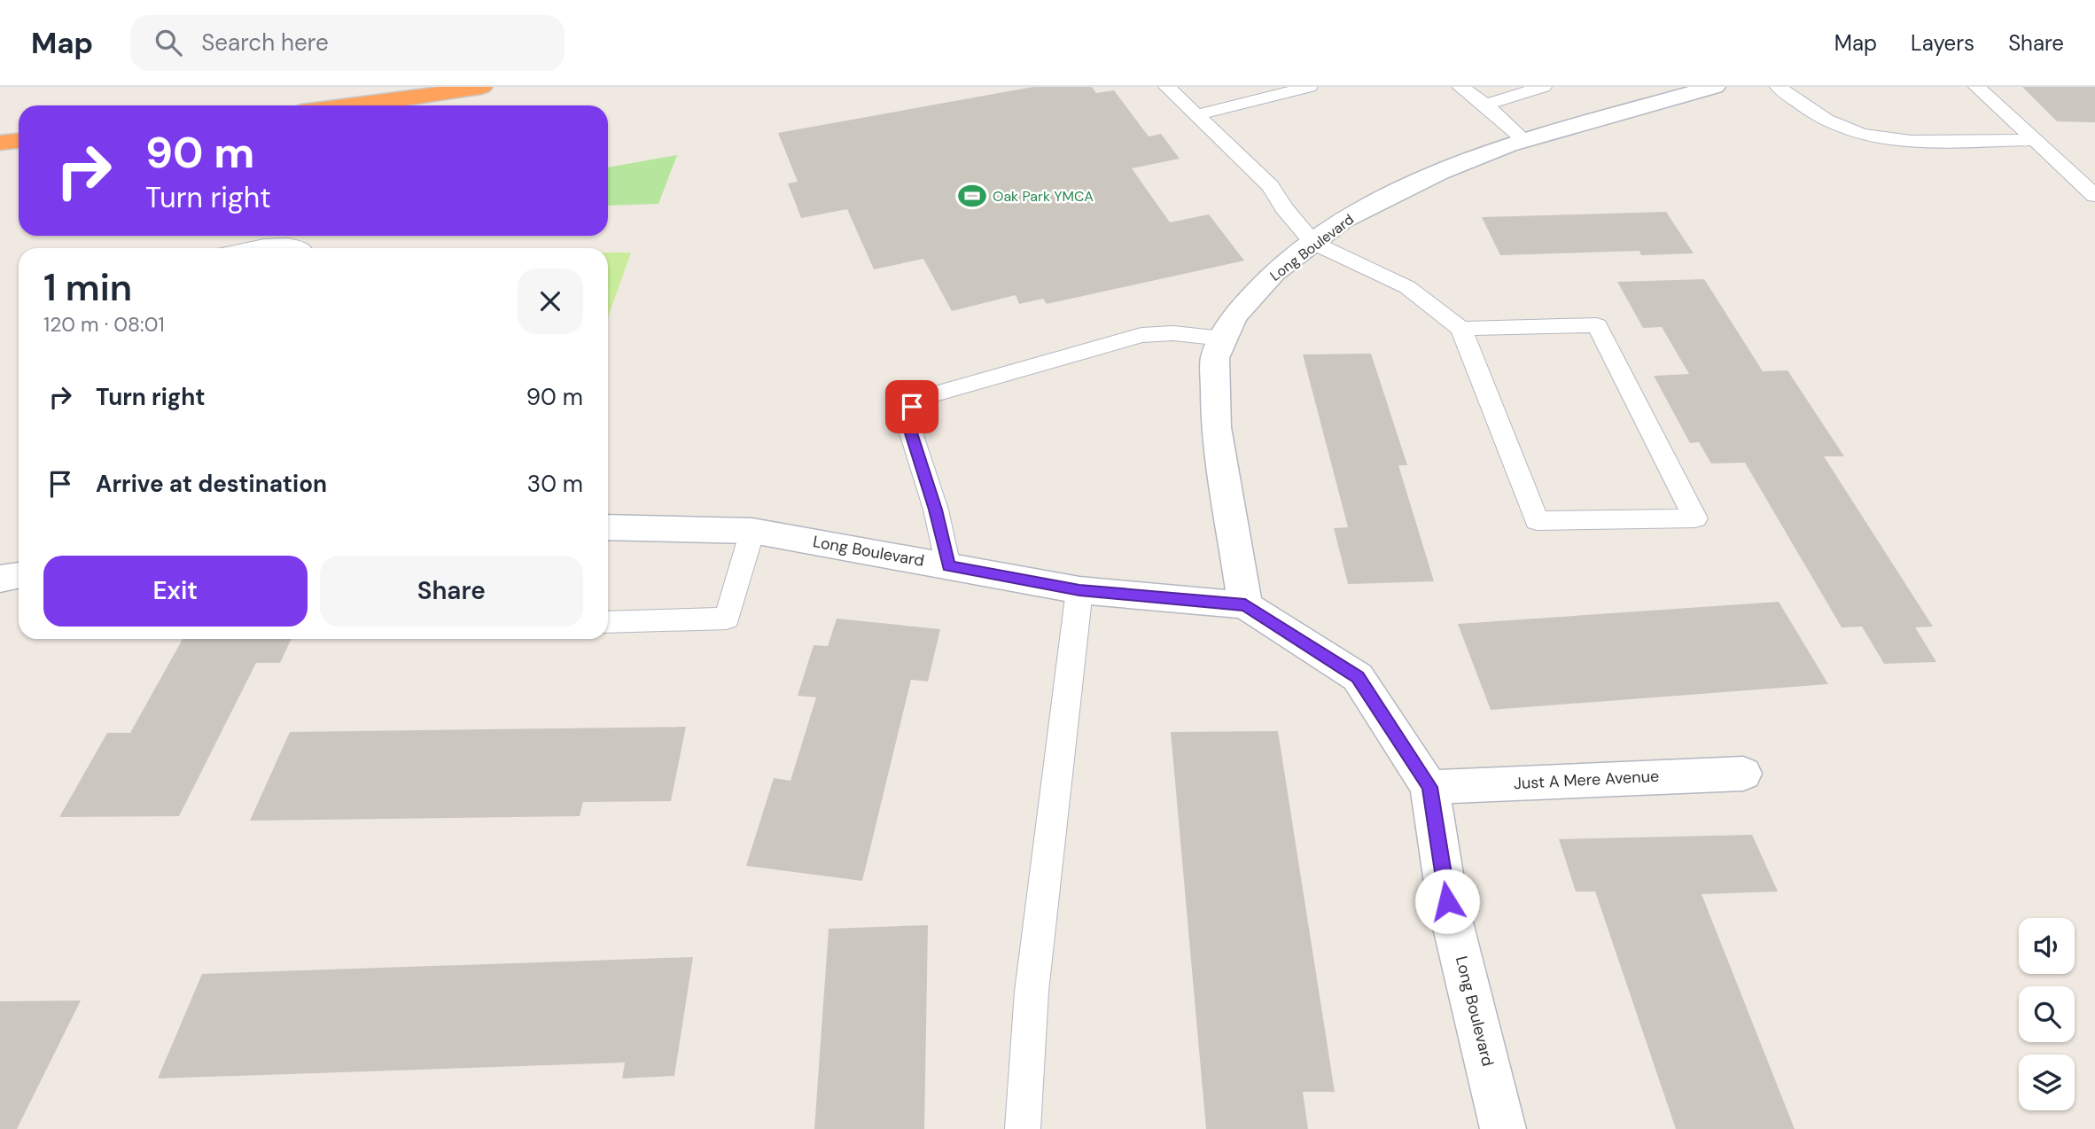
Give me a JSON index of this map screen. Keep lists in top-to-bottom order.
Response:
{
  "streets": {
    "street": ["Long Boulevard", "Just A Mere Avenue"]
  },
  "crossings": [
    ["Long Boulevard", "Just A Mere Avenue"]
  ],
  "places": {
    "sports": ["Oak Park YMCA"]
  },
  "page": {
    "header": "Map",
    "search": "Search here",
    "nav": ["Map", "Layers", "Share"],
    "turn": ["90 m", "Turn right"],
    "heading": ["1 min", "120 m · 08:01"],
    "list": [
      {
        "name": "Turn right",
        "value": "90 m"
      },
      {
        "name": "Arrive at destination",
        "value": "30 m"
      }
    ],
    "buttons": ["Exit", "Share"]
  }
}
